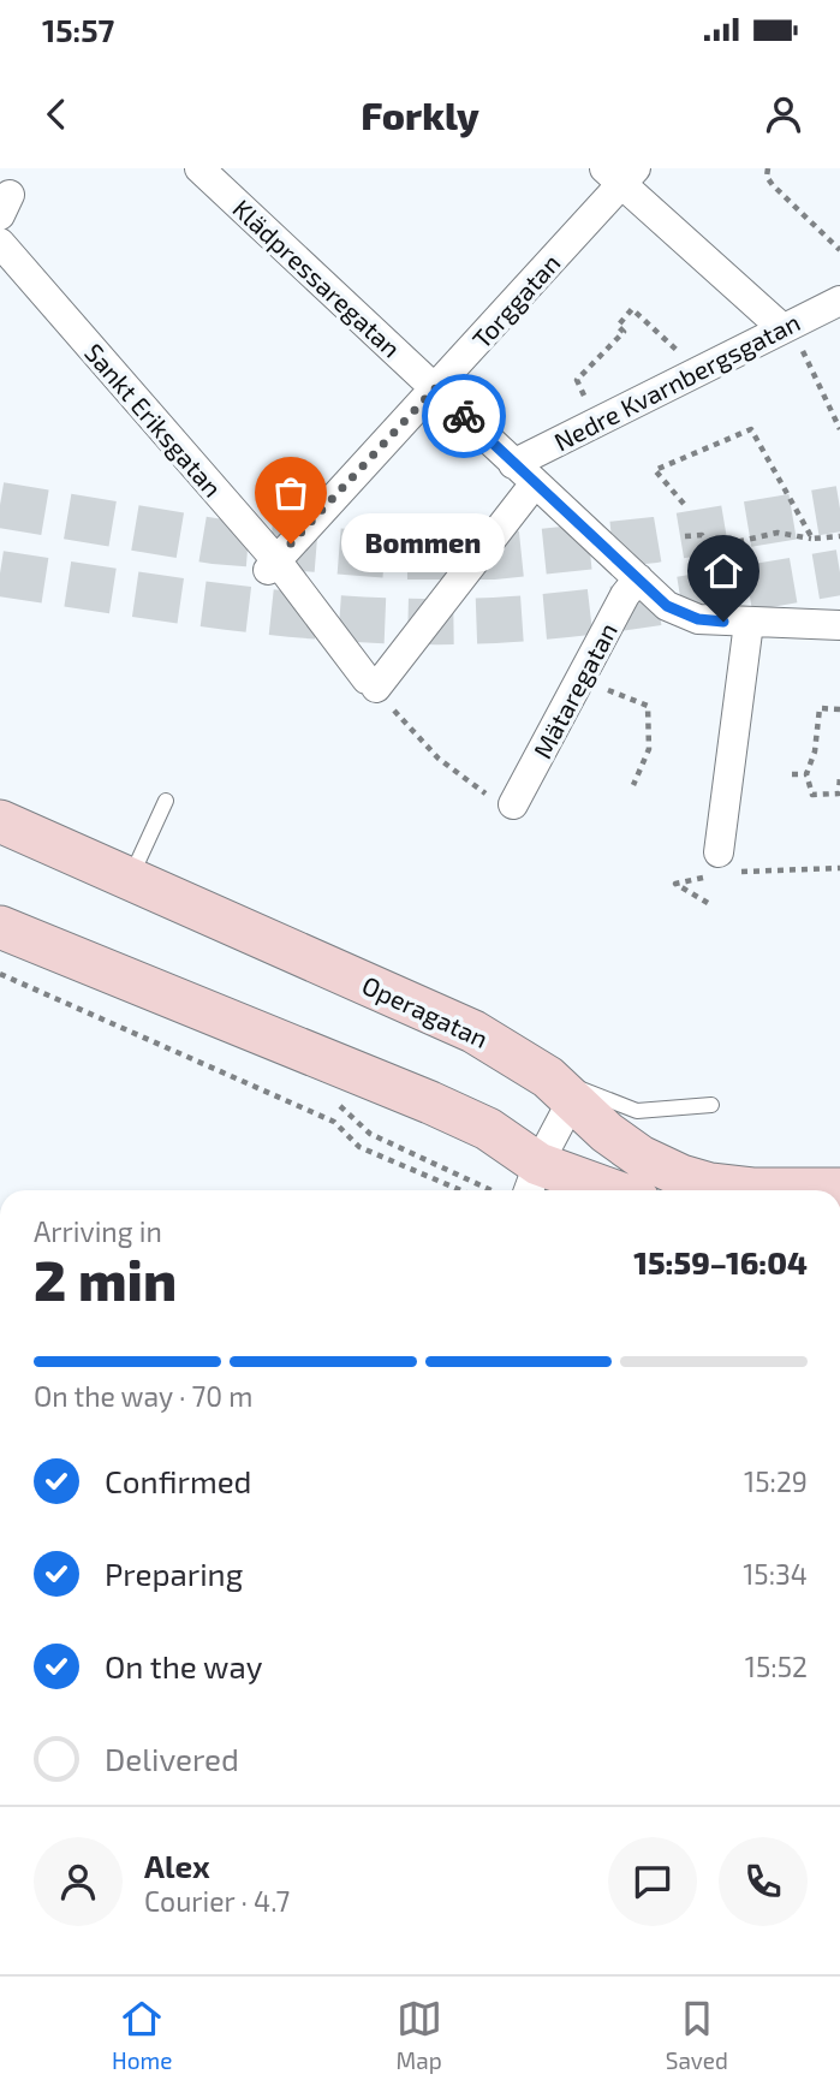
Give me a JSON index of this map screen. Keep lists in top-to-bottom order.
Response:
{
  "streets": {
    "street": [
      "Klädpressaregatan",
      "Torggatan",
      "Nedre Kvarnbergsgatan",
      "Sankt Eriksgatan",
      "Mätaregatan",
      "Operagatan"
    ]
  },
  "crossings": [
    ["Klädpressaregatan", "Torggatan"],
    ["Klädpressaregatan", "Nedre Kvarnbergsgatan"],
    ["Klädpressaregatan", "Mätaregatan"],
    ["Torggatan", "Sankt Eriksgatan"],
    ["Nedre Kvarnbergsgatan", "Sankt Eriksgatan"]
  ],
  "places": ["Bommen"],
  "page": {
    "status": "15:57",
    "header": "Forkly",
    "bubble": "Bommen",
    "heading": ["2 min", "Arriving in", "15:59–16:04"],
    "panel": ["Alex", "Courier · 4.7"],
    "bar": "On the way · 70 m",
    "list": [
      ["Confirmed", "15:29"],
      ["Preparing", "15:34"],
      ["On the way", "15:52"],
      "Delivered"
    ],
    "tabs": ["Home", "Map", "Saved"]
  }
}
